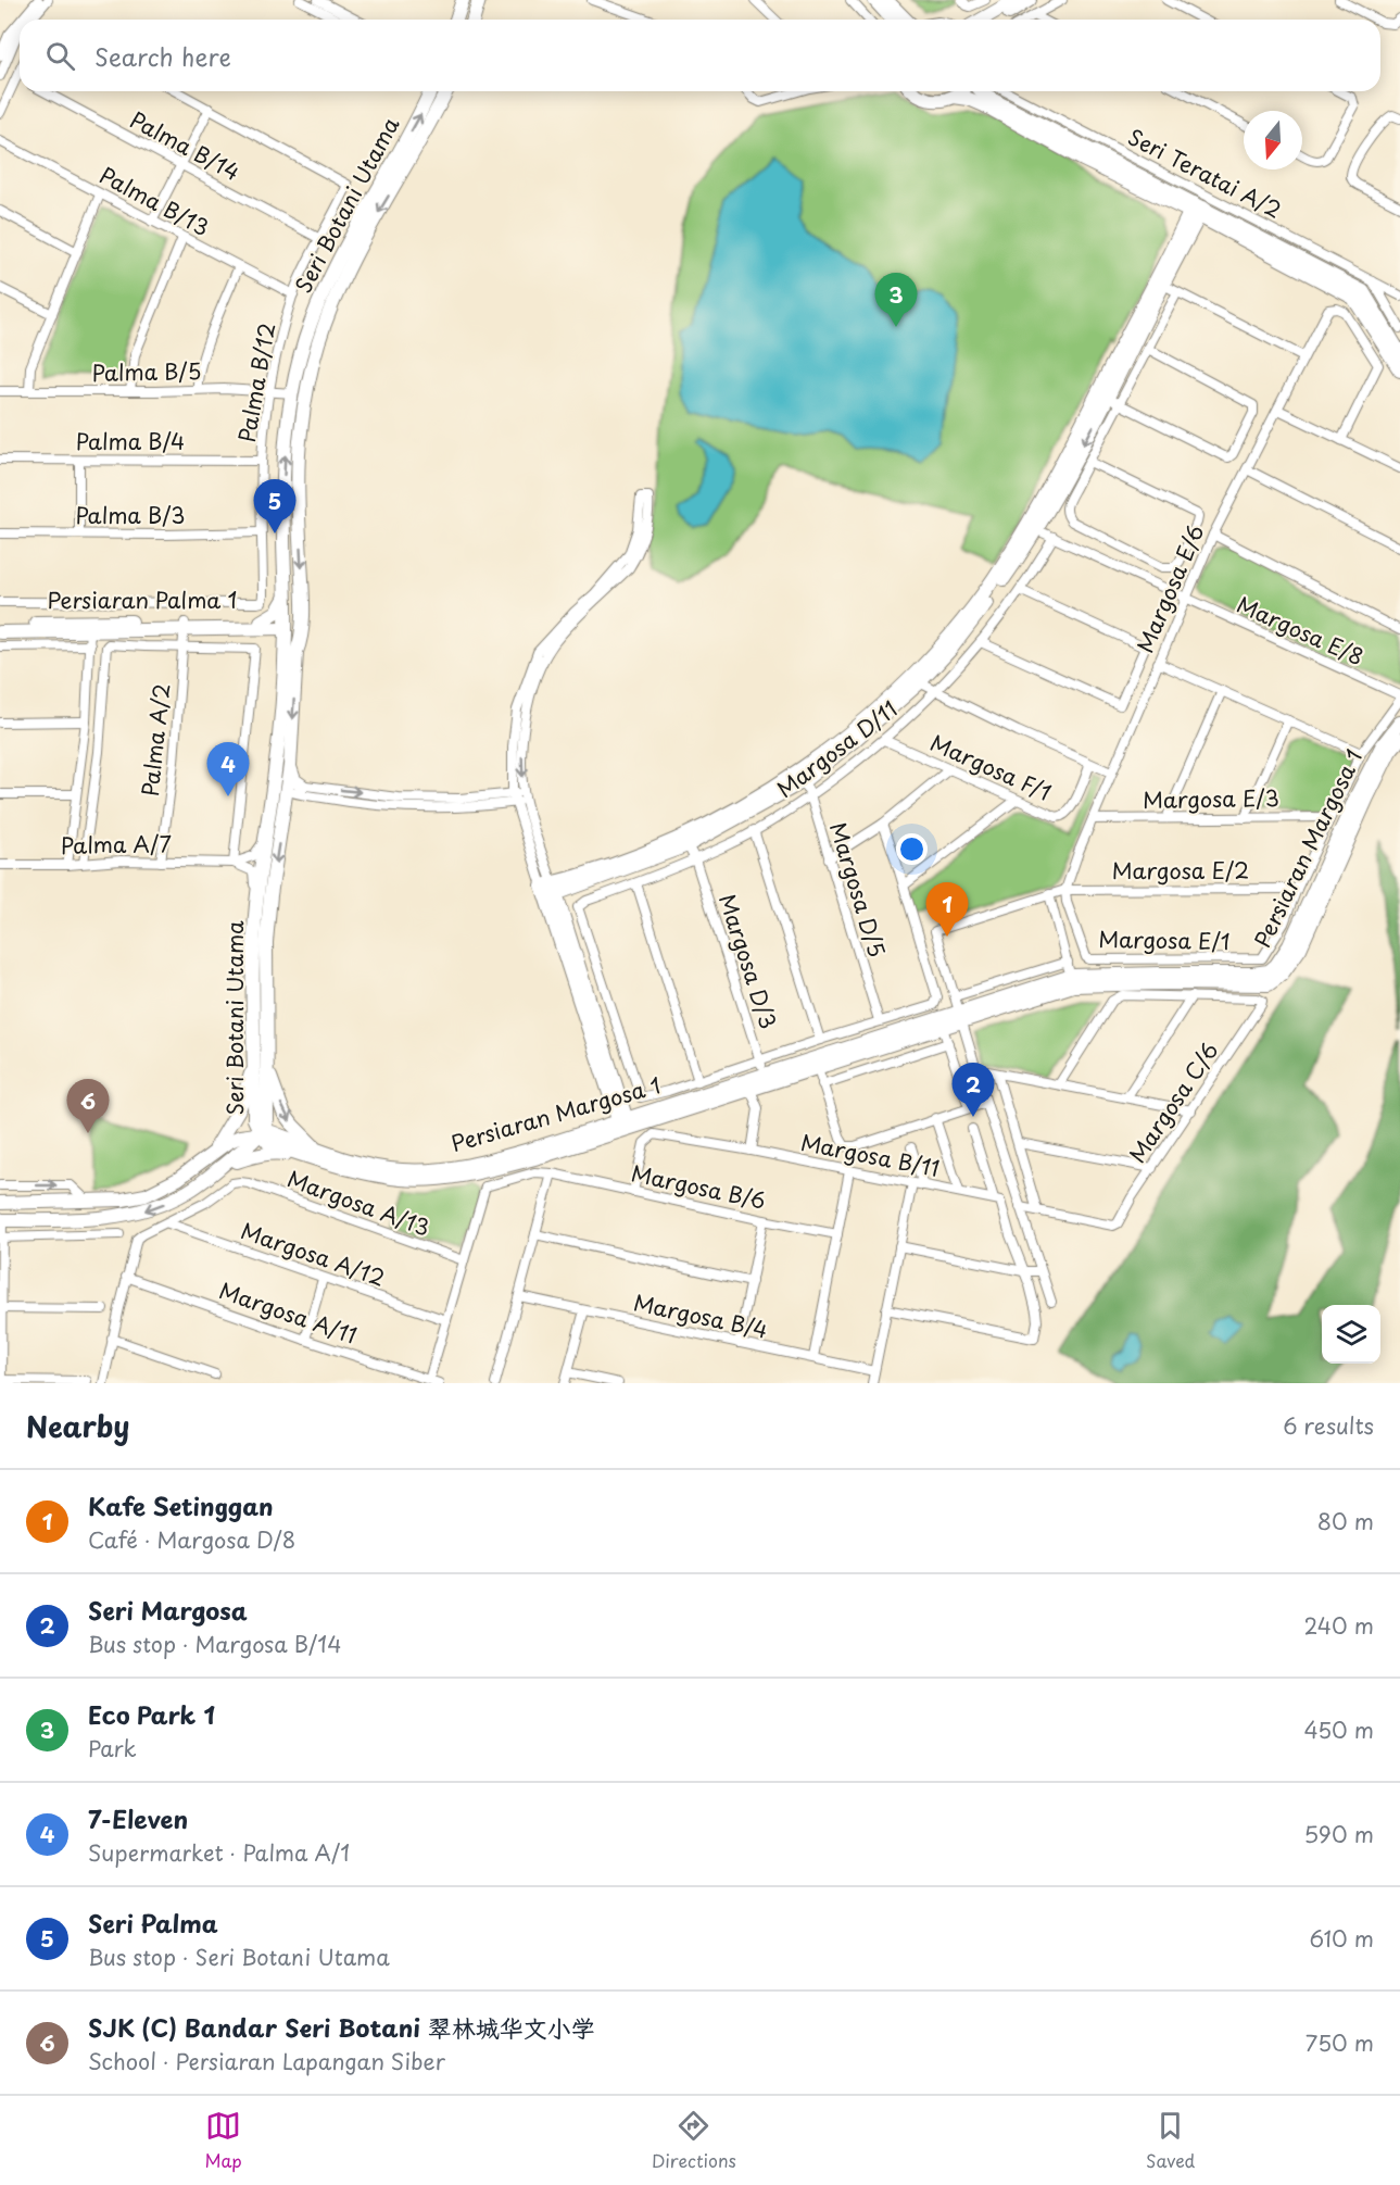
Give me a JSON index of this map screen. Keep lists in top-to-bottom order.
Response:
{
  "streets": {
    "street": [
      "Palma B/14",
      "Seri Teratai A/2",
      "Palma B/13",
      "Seri Botani Utama",
      "Palma B/5",
      "Palma B/12",
      "Palma B/4",
      "Palma B/3",
      "Margosa E/6",
      "Persiaran Palma 1",
      "Margosa E/8",
      "Palma A/2",
      "Margosa D/11",
      "Margosa F/1",
      "Margosa E/3",
      "Palma A/7",
      "Persiaran Margosa 1",
      "Margosa E/2",
      "Margosa D/5",
      "Margosa E/1",
      "Margosa D/3",
      "Margosa C/6",
      "Margosa B/11",
      "Margosa B/6",
      "Margosa A/13",
      "Margosa A/12",
      "Margosa A/11",
      "Margosa B/4"
    ]
  },
  "crossings": [
    ["Palma B/14", "Palma B/12"],
    ["Palma B/13", "Palma B/12"],
    ["Seri Botani Utama", "Palma B/5"],
    ["Seri Botani Utama", "Persiaran Palma 1"],
    ["Seri Botani Utama", "Persiaran Margosa 1"],
    ["Palma B/5", "Palma B/12"],
    ["Palma B/12", "Palma B/4"],
    ["Palma B/12", "Palma B/3"],
    ["Margosa E/6", "Margosa E/8"],
    ["Margosa E/6", "Margosa E/3"],
    ["Margosa E/6", "Margosa E/2"],
    ["Margosa E/6", "Margosa E/1"],
    ["Persiaran Palma 1", "Palma A/2"],
    ["Margosa E/8", "Margosa D/11"],
    ["Palma A/2", "Palma A/7"],
    ["Margosa D/11", "Margosa F/1"],
    ["Margosa D/11", "Margosa D/5"],
    ["Margosa D/11", "Margosa D/3"],
    ["Persiaran Margosa 1", "Margosa D/3"],
    ["Margosa E/2", "Margosa E/1"],
    ["Margosa B/11", "Margosa B/6"],
    ["Margosa A/13", "Margosa A/12"]
  ],
  "north": "bottom",
  "page": {
    "search": "Search here",
    "pins": [
      "3",
      "5",
      "4",
      "1",
      "2",
      "6"
    ],
    "heading": ["Nearby", "6 results"],
    "list": [
      {
        "mark": "1",
        "name": "Kafe Setinggan",
        "note": "Café · Margosa D/8",
        "value": "80 m"
      },
      {
        "mark": "2",
        "name": "Seri Margosa",
        "note": "Bus stop · Margosa B/14",
        "value": "240 m"
      },
      {
        "mark": "3",
        "name": "Eco Park 1",
        "note": "Park",
        "value": "450 m"
      },
      {
        "mark": "4",
        "name": "7-Eleven",
        "note": "Supermarket · Palma A/1",
        "value": "590 m"
      },
      {
        "mark": "5",
        "name": "Seri Palma",
        "note": "Bus stop · Seri Botani Utama",
        "value": "610 m"
      },
      {
        "mark": "6",
        "name": "SJK (C) Bandar Seri Botani 翠林城华文小学",
        "note": "School · Persiaran Lapangan Siber",
        "value": "750 m"
      }
    ],
    "nav": ["Map", "Directions", "Saved"]
  }
}
